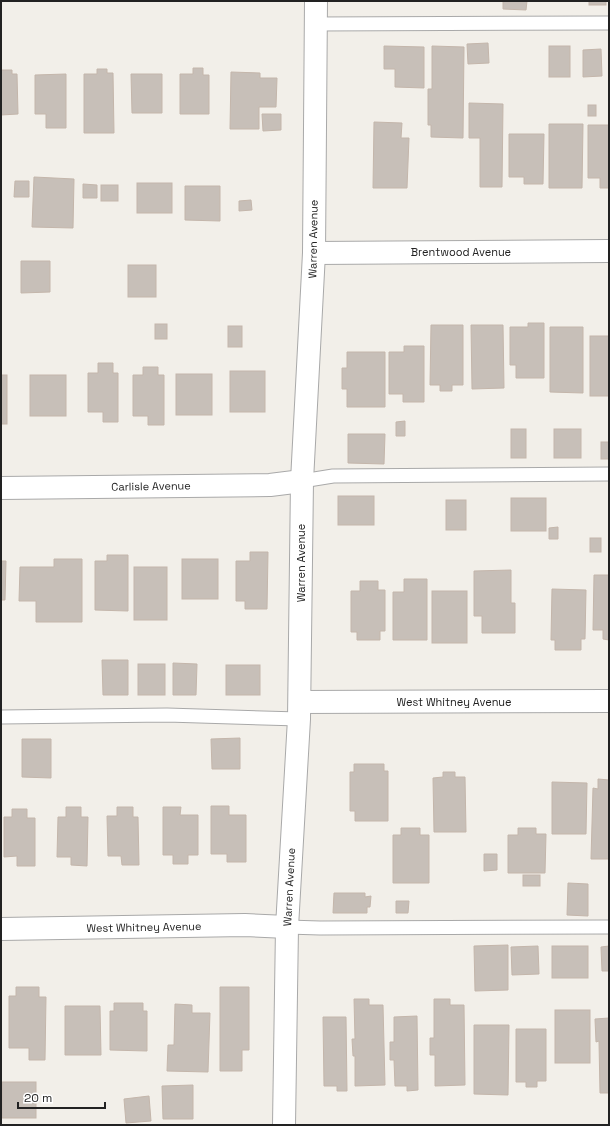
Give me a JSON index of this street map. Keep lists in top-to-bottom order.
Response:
{
  "streets": {
    "street": [
      "Warren Avenue",
      "Brentwood Avenue",
      "Carlisle Avenue",
      "West Whitney Avenue"
    ]
  },
  "crossings": [
    ["Warren Avenue", "Brentwood Avenue"],
    ["Warren Avenue", "Carlisle Avenue"],
    ["Warren Avenue", "West Whitney Avenue"]
  ],
  "scale_bar": "20 m"
}
